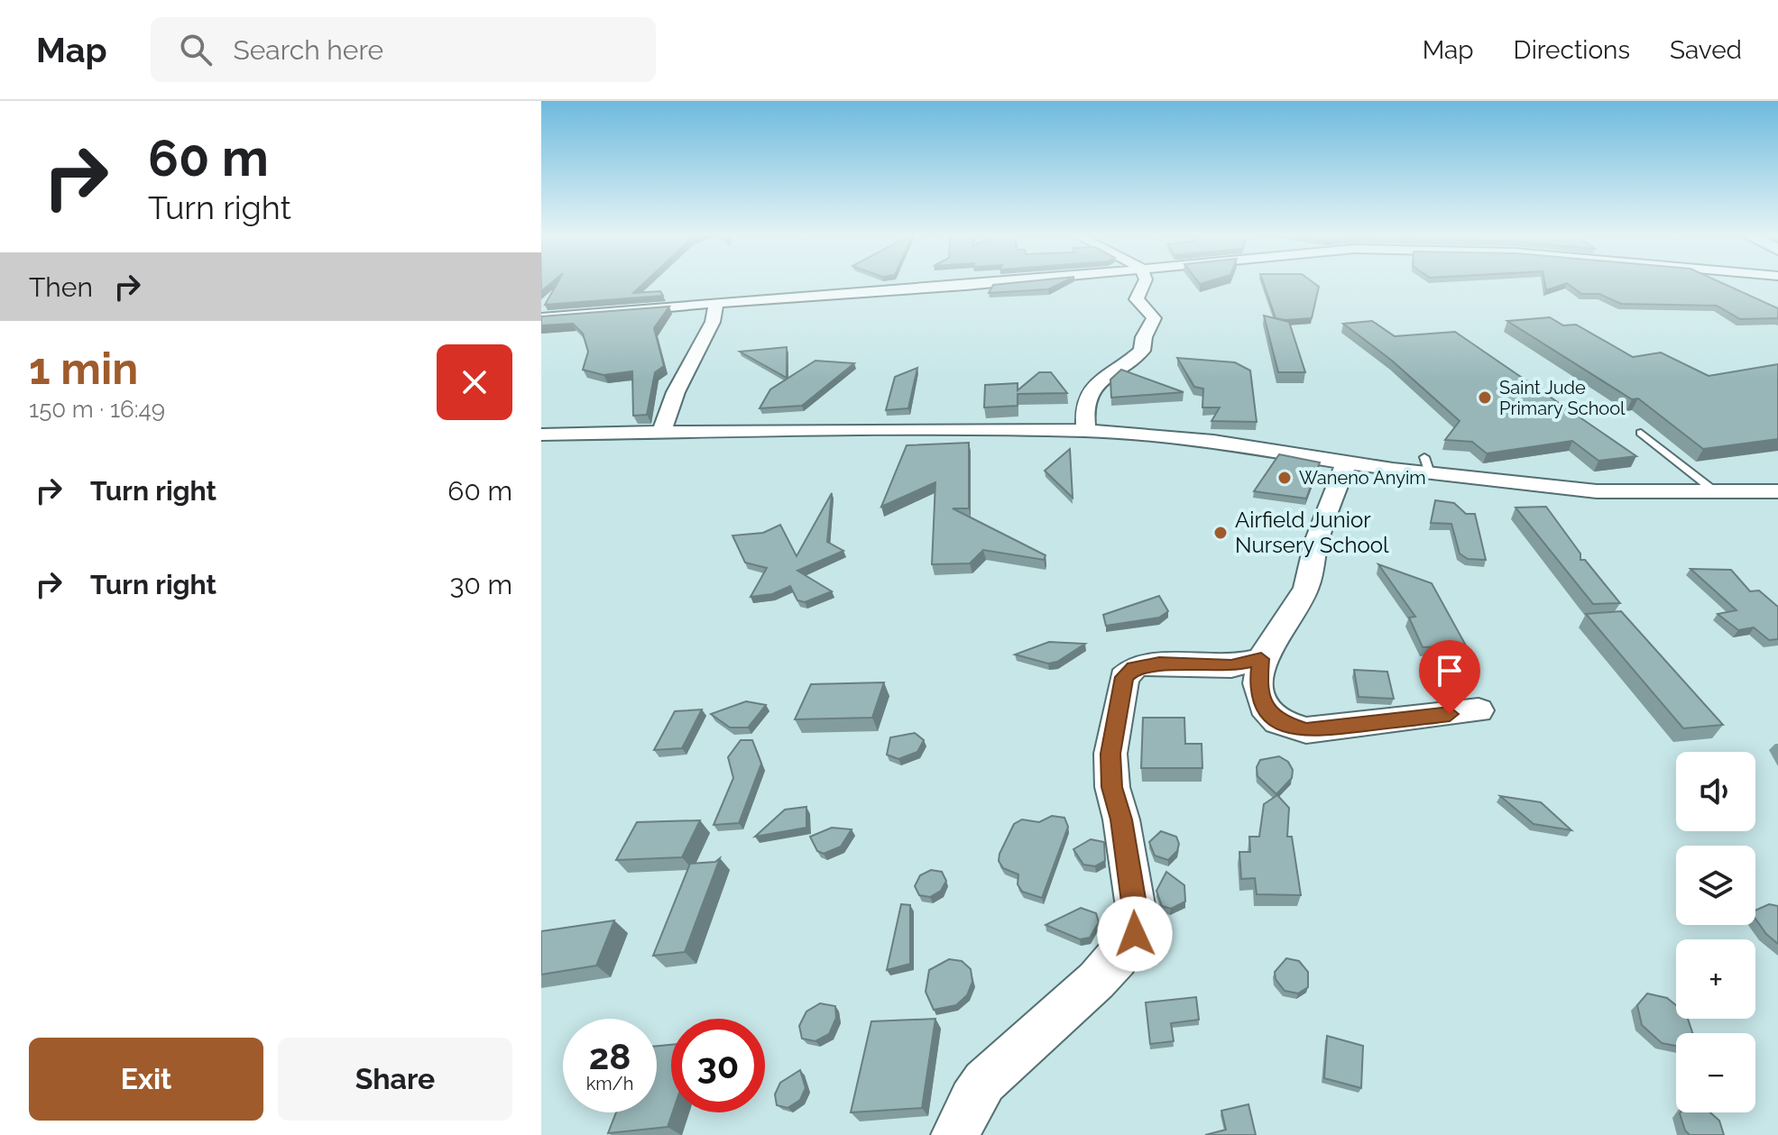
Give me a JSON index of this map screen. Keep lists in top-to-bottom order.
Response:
{
  "places": ["Saint Jude Primary School", "Waneno Anyim", "Airfield Junior Nursery School"],
  "page": {
    "header": "Map",
    "search": "Search here",
    "nav": ["Map", "Directions", "Saved"],
    "turn": ["60 m", "Turn right"],
    "then": "Then",
    "heading": ["1 min", "150 m · 16:49"],
    "list": [
      {
        "name": "Turn right",
        "value": "60 m"
      },
      {
        "name": "Turn right",
        "value": "30 m"
      }
    ],
    "map_buttons": ["+", "−"],
    "speed": "28 km/h",
    "limit": "30",
    "buttons": ["Exit", "Share"]
  }
}
